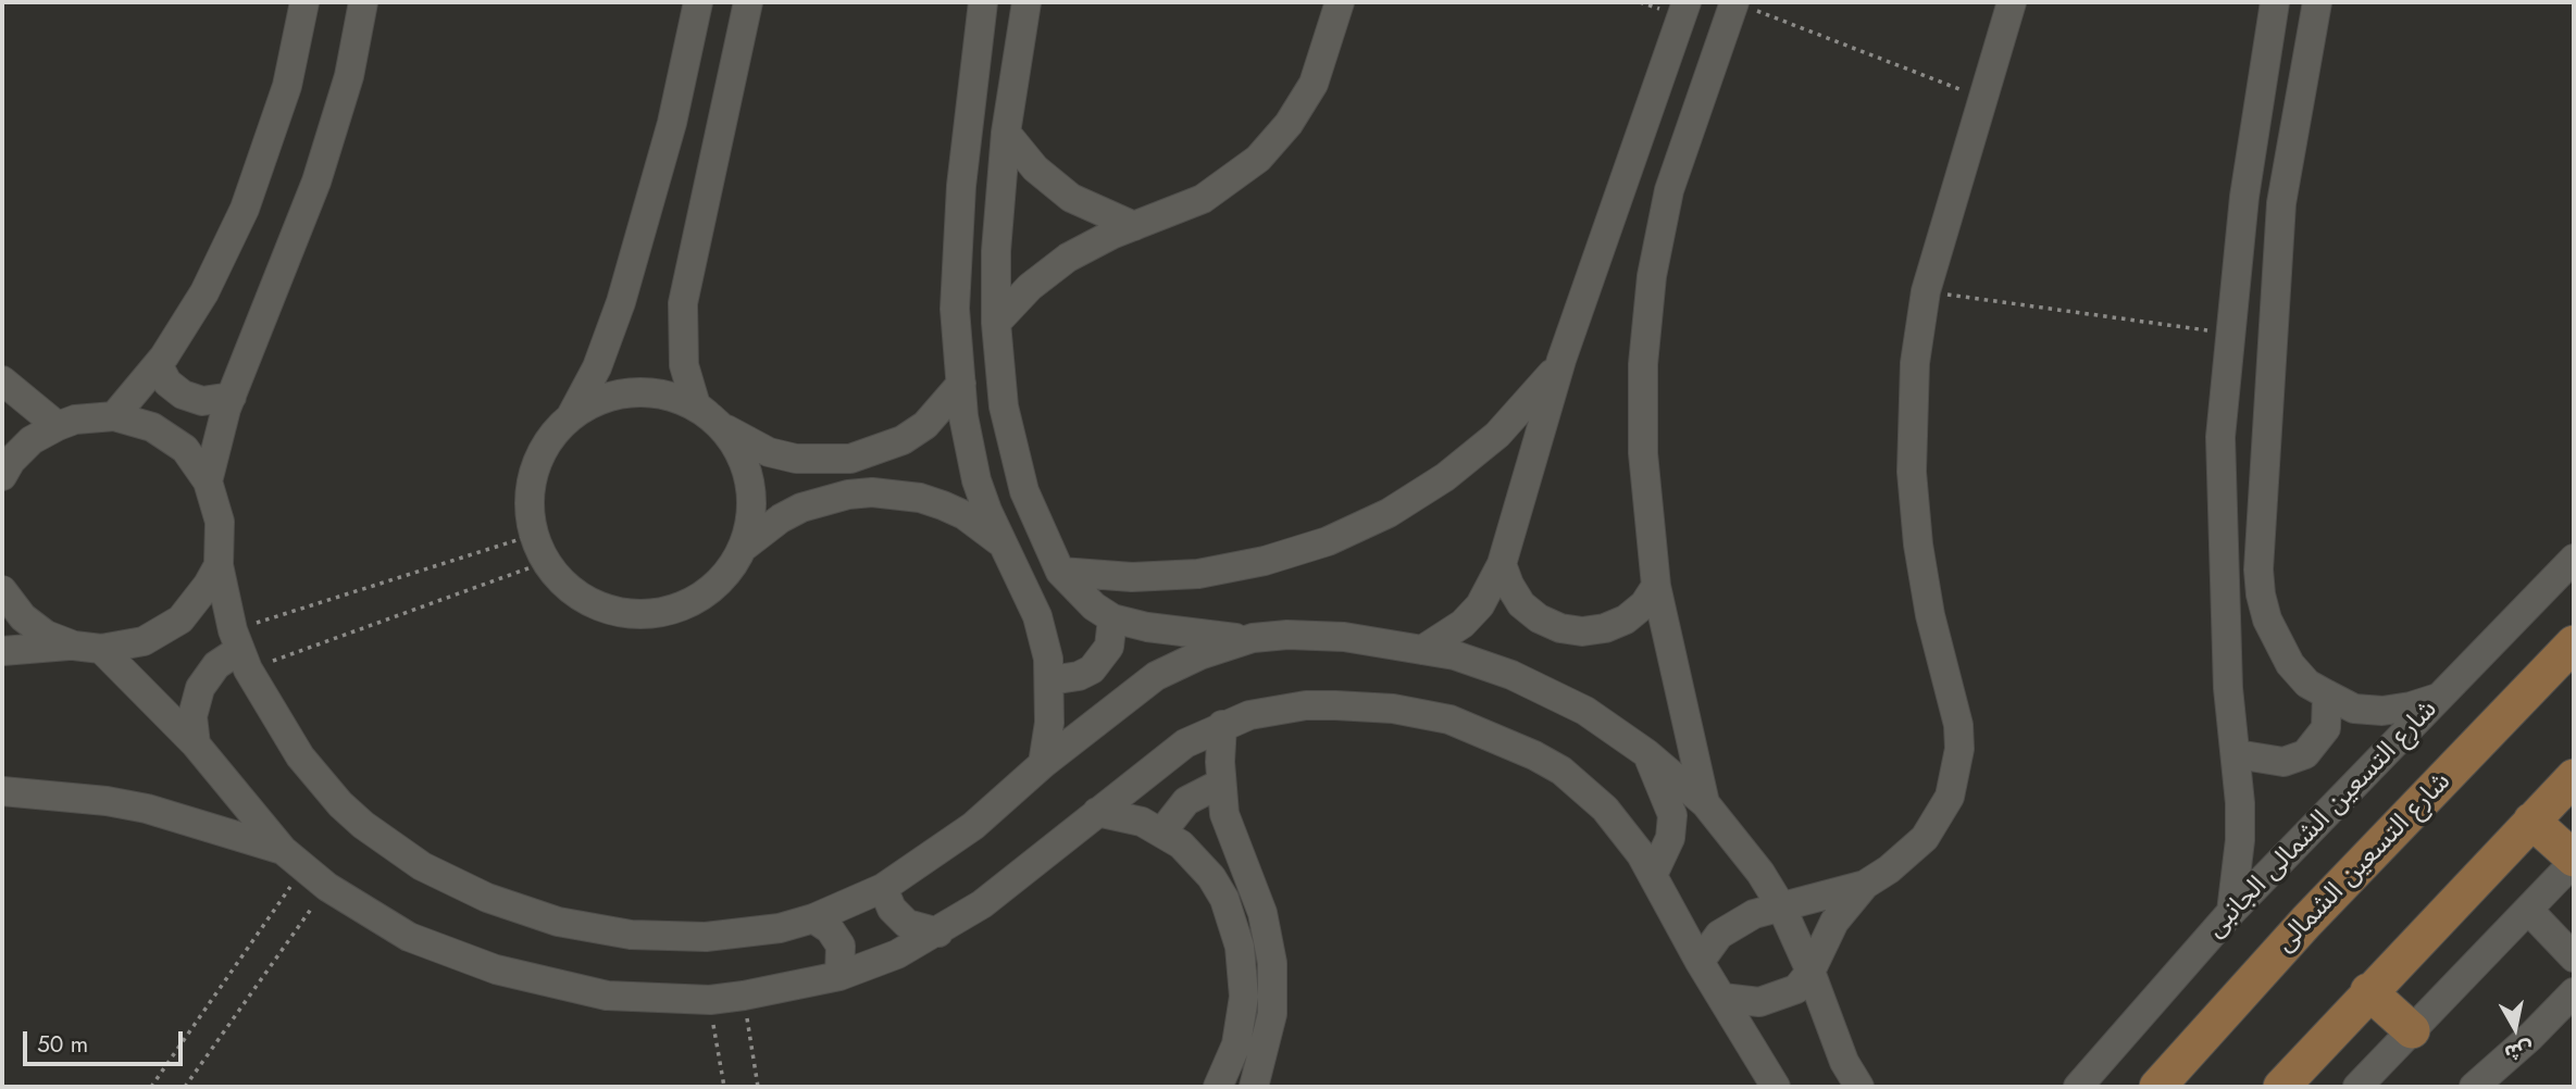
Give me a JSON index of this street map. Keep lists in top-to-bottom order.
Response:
{
  "streets": {
    "main road": ["شارع التسعين الشمالى"],
    "street": ["شارع التسعين الشمالى الجانبى"]
  },
  "scale_bar": "50 m",
  "north": "bottom"
}
